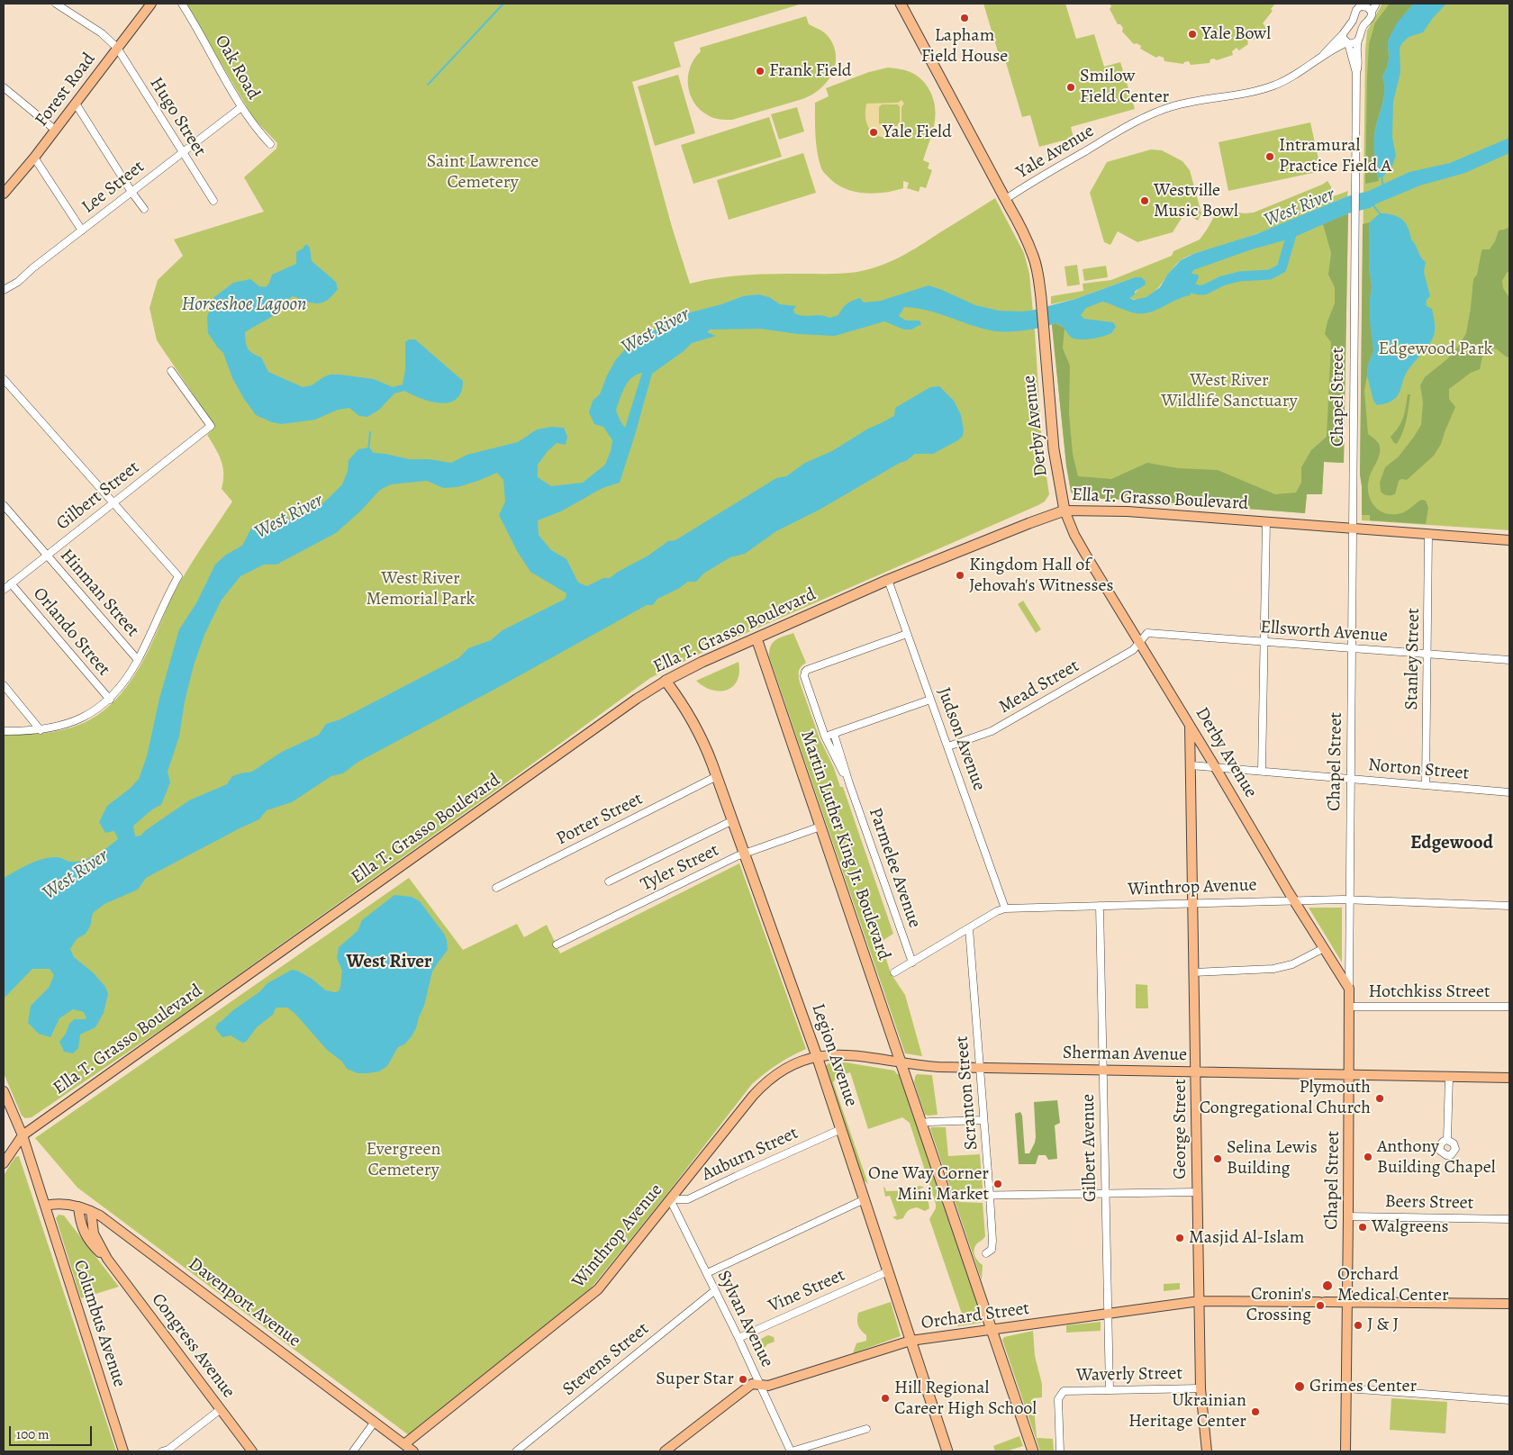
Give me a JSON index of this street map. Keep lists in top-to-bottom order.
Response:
{
  "streets": {
    "highway": [
      "Derby Avenue",
      "Ella T. Grasso Boulevard",
      "Martin Luther King Jr. Boulevard",
      "Legion Avenue"
    ],
    "main road": [
      "Forest Road",
      "Chapel Street",
      "Winthrop Avenue",
      "Sherman Avenue",
      "George Street",
      "Davenport Avenue",
      "Orchard Street",
      "Columbus Avenue",
      "Congress Avenue"
    ],
    "street": [
      "Oak Road",
      "Hugo Street",
      "Yale Avenue",
      "Lee Street",
      "Gilbert Street",
      "Hinman Street",
      "Orlando Street",
      "Ellsworth Avenue",
      "Stanley Street",
      "Mead Street",
      "Judson Avenue",
      "Norton Street",
      "Porter Street",
      "Tyler Street",
      "Parmelee Avenue",
      "Hotchkiss Street",
      "Scranton Street",
      "Gilbert Avenue",
      "Auburn Street",
      "Beers Street",
      "Vine Street",
      "Sylvan Avenue",
      "Stevens Street",
      "Waverly Street"
    ]
  },
  "crossings": [
    ["Oak Road", "Lee Street"],
    ["Forest Road", "Hugo Street"],
    ["Hugo Street", "Lee Street"],
    ["Yale Avenue", "Chapel Street"],
    ["Yale Avenue", "Derby Avenue"],
    ["Chapel Street", "Derby Avenue"],
    ["Chapel Street", "Ella T. Grasso Boulevard"],
    ["Chapel Street", "Ellsworth Avenue"],
    ["Chapel Street", "Norton Street"],
    ["Chapel Street", "Winthrop Avenue"],
    ["Chapel Street", "Hotchkiss Street"],
    ["Chapel Street", "Sherman Avenue"],
    ["Chapel Street", "Beers Street"],
    ["Chapel Street", "Orchard Street"],
    ["Derby Avenue", "Ella T. Grasso Boulevard"],
    ["Derby Avenue", "Ellsworth Avenue"],
    ["Derby Avenue", "Mead Street"],
    ["Derby Avenue", "Norton Street"],
    ["Derby Avenue", "Winthrop Avenue"],
    ["Derby Avenue", "George Street"],
    ["Gilbert Street", "Hinman Street"],
    ["Gilbert Street", "Orlando Street"],
    ["Ella T. Grasso Boulevard", "Stanley Street"],
    ["Ella T. Grasso Boulevard", "Judson Avenue"],
    ["Ella T. Grasso Boulevard", "Martin Luther King Jr. Boulevard"],
    ["Ella T. Grasso Boulevard", "Legion Avenue"],
    ["Ellsworth Avenue", "Stanley Street"],
    ["Ellsworth Avenue", "Mead Street"],
    ["Stanley Street", "Norton Street"],
    ["Mead Street", "Judson Avenue"],
    ["Judson Avenue", "Parmelee Avenue"],
    ["Judson Avenue", "Winthrop Avenue"],
    ["Norton Street", "George Street"],
    ["Porter Street", "Legion Avenue"],
    ["Martin Luther King Jr. Boulevard", "Tyler Street"],
    ["Martin Luther King Jr. Boulevard", "Sherman Avenue"],
    ["Martin Luther King Jr. Boulevard", "Orchard Street"],
    ["Tyler Street", "Legion Avenue"],
    ["Parmelee Avenue", "Winthrop Avenue"],
    ["Winthrop Avenue", "Sherman Avenue"],
    ["Winthrop Avenue", "Scranton Street"],
    ["Winthrop Avenue", "George Street"],
    ["Winthrop Avenue", "Gilbert Avenue"],
    ["Winthrop Avenue", "Auburn Street"],
    ["Winthrop Avenue", "Davenport Avenue"],
    ["Winthrop Avenue", "Sylvan Avenue"],
    ["Sherman Avenue", "Legion Avenue"],
    ["Sherman Avenue", "Scranton Street"],
    ["Sherman Avenue", "George Street"],
    ["Sherman Avenue", "Gilbert Avenue"],
    ["Legion Avenue", "Auburn Street"],
    ["Legion Avenue", "Vine Street"],
    ["Legion Avenue", "Orchard Street"],
    ["George Street", "Orchard Street"],
    ["George Street", "Waverly Street"],
    ["Gilbert Avenue", "Orchard Street"],
    ["Gilbert Avenue", "Waverly Street"],
    ["Auburn Street", "Sylvan Avenue"],
    ["Vine Street", "Sylvan Avenue"],
    ["Davenport Avenue", "Columbus Avenue"],
    ["Davenport Avenue", "Congress Avenue"],
    ["Orchard Street", "Sylvan Avenue"],
    ["Sylvan Avenue", "Stevens Street"]
  ],
  "districts": ["Edgewood", "West River"],
  "water": ["West River", "Horseshoe Lagoon"],
  "parks": [
    "Saint Lawrence Cemetery",
    "Edgewood Park",
    "West River Wildlife Sanctuary",
    "West River Memorial Park",
    "Evergreen Cemetery"
  ],
  "places": [
    "Lapham Field House",
    "Yale Bowl",
    "Frank Field",
    "Smilow Field Center",
    "Yale Field",
    "Intramural Practice Field A",
    "Westville Music Bowl",
    "Kingdom Hall of Jehovah's Witnesses",
    "Plymouth Congregational Church",
    "Anthony Building Chapel",
    "Selina Lewis Building",
    "One Way Corner Mini Market",
    "Walgreens",
    "Masjid Al-Islam",
    "Orchard Medical Center",
    "Cronin's Crossing",
    "J & J",
    "Super Star",
    "Grimes Center",
    "Hill Regional Career High School",
    "Ukrainian Heritage Center"
  ],
  "scale_bar": "100 m"
}
